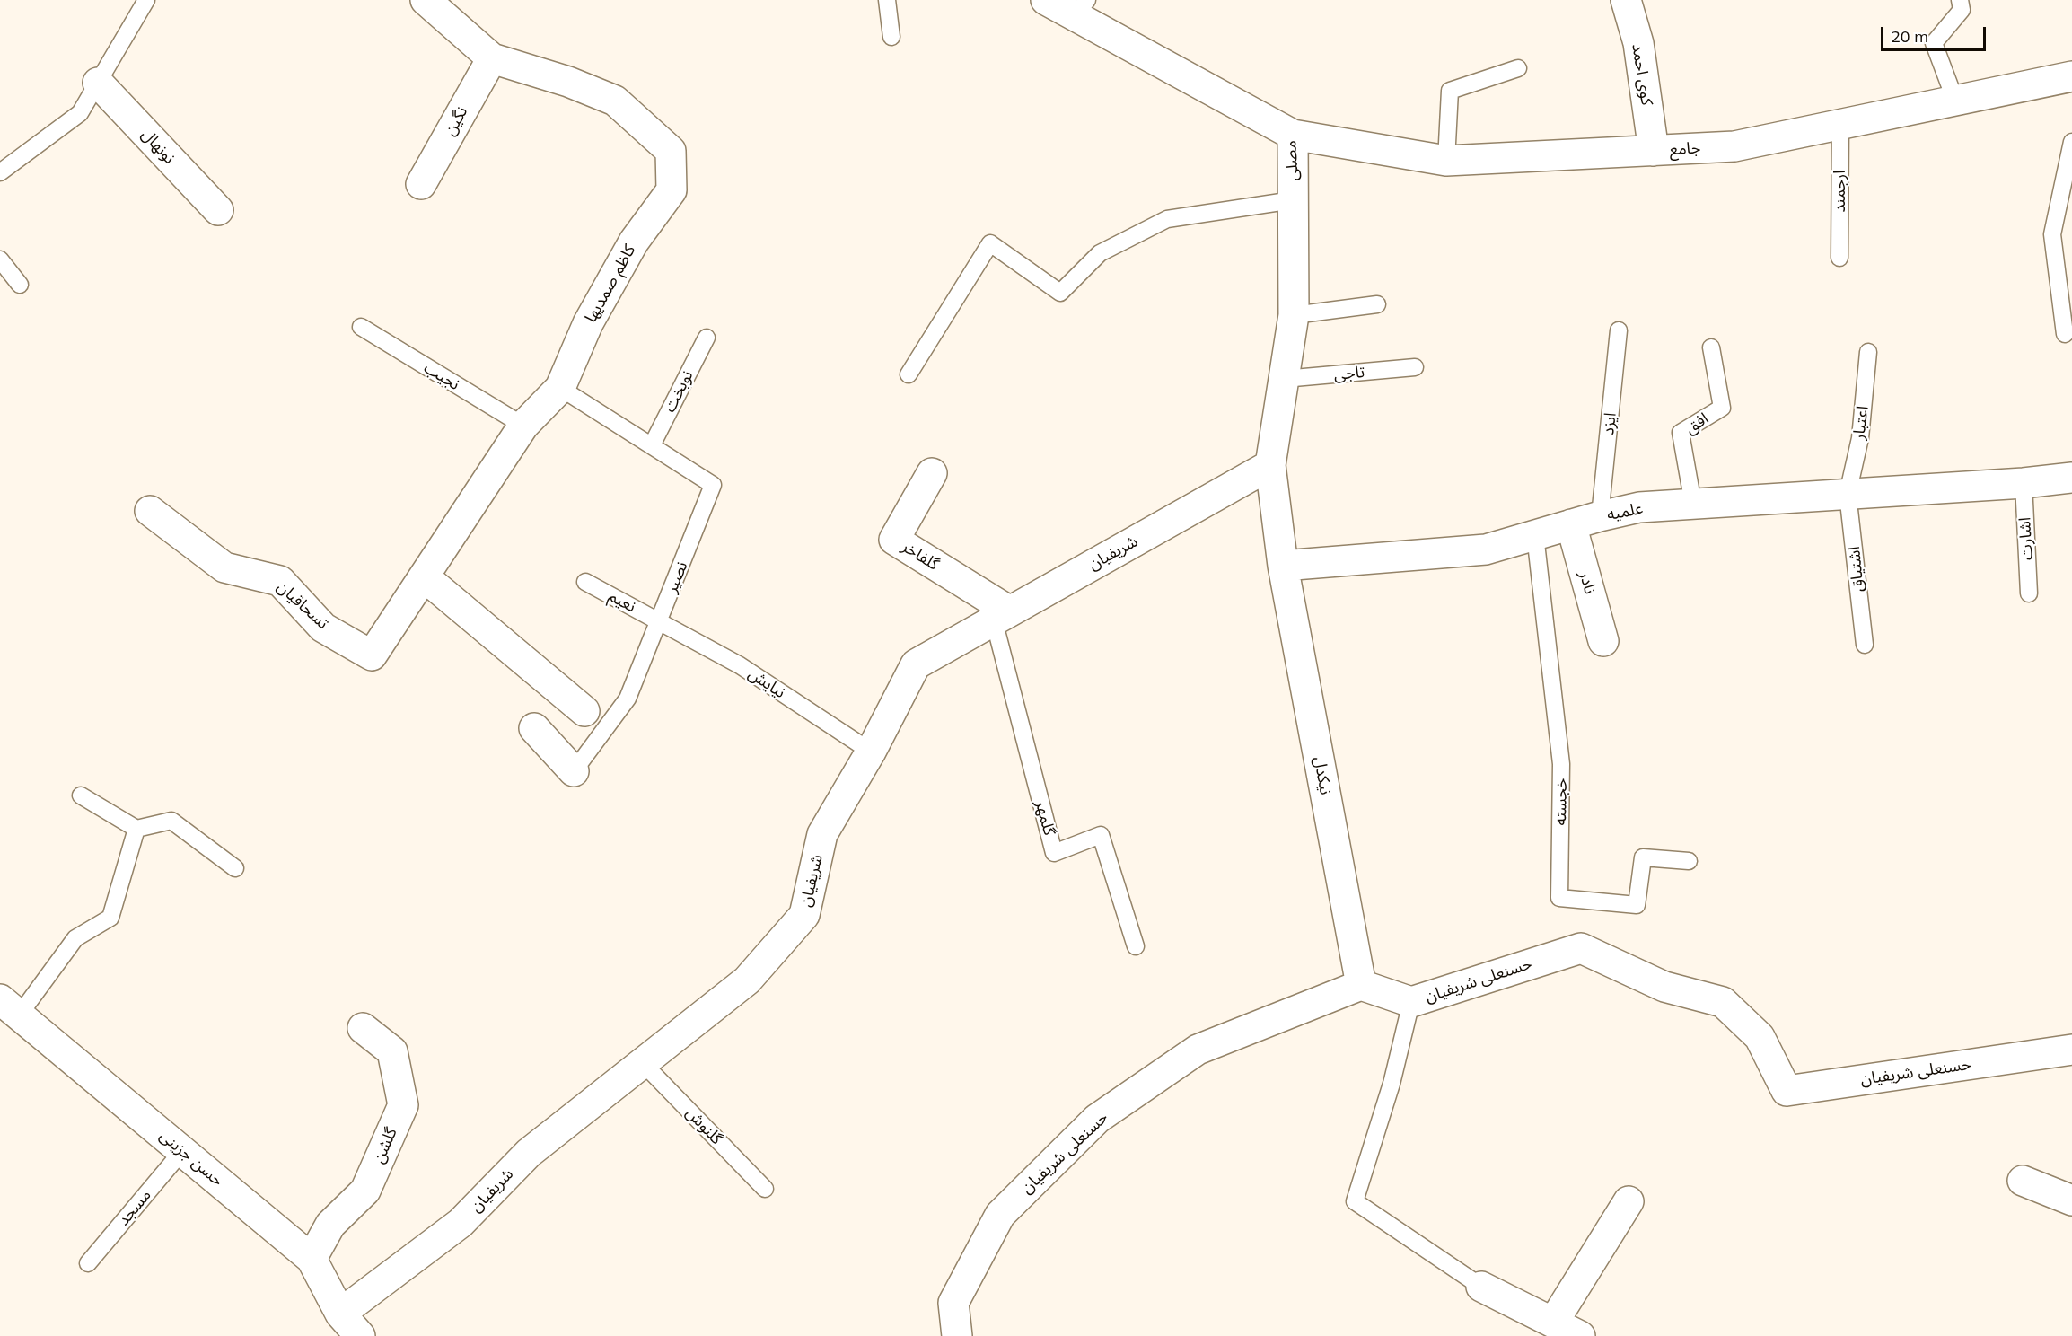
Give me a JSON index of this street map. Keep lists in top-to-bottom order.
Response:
{
  "streets": {
    "street": [
      "کوی احمد",
      "نگین",
      "نونهال",
      "جامع",
      "مصلی",
      "کاظم صمدیها",
      "علمیه",
      "شریفیان",
      "گلفاخر",
      "نصیر",
      "نادر",
      "تسحاقیان",
      "نیکدل",
      "حسنعلی شریفیان",
      "گلشن",
      "حسن جزینی"
    ],
    "lane": [
      "ارجمند",
      "تاجی",
      "نجیب",
      "نوبخت",
      "اعتبار",
      "ایزد",
      "افق",
      "اشارت",
      "اشتیاق",
      "نعیم",
      "نیایش",
      "خجسته",
      "گلمهر",
      "گلنوش",
      "مسجد"
    ]
  },
  "crossings": [
    ["کوی احمد", "جامع"],
    ["نگین", "کاظم صمدیها"],
    ["جامع", "مصلی"],
    ["جامع", "ارجمند"],
    ["مصلی", "تاجی"],
    ["مصلی", "شریفیان"],
    ["کاظم صمدیها", "نجیب"],
    ["کاظم صمدیها", "نصیر"],
    ["کاظم صمدیها", "تسحاقیان"],
    ["نوبخت", "نصیر"],
    ["اعتبار", "علمیه"],
    ["اعتبار", "اشتیاق"],
    ["ایزد", "علمیه"],
    ["افق", "علمیه"],
    ["علمیه", "اشارت"],
    ["علمیه", "اشتیاق"],
    ["علمیه", "نادر"],
    ["علمیه", "نیکدل"],
    ["علمیه", "خجسته"],
    ["شریفیان", "گلفاخر"],
    ["شریفیان", "نیایش"],
    ["شریفیان", "گلمهر"],
    ["شریفیان", "گلنوش"],
    ["شریفیان", "حسن جزینی"],
    ["گلفاخر", "گلمهر"],
    ["نصیر", "نعیم"],
    ["نصیر", "نیایش"],
    ["نعیم", "نیایش"],
    ["نیکدل", "حسنعلی شریفیان"],
    ["گلشن", "حسن جزینی"],
    ["حسن جزینی", "مسجد"]
  ],
  "scale_bar": "20 m"
}
